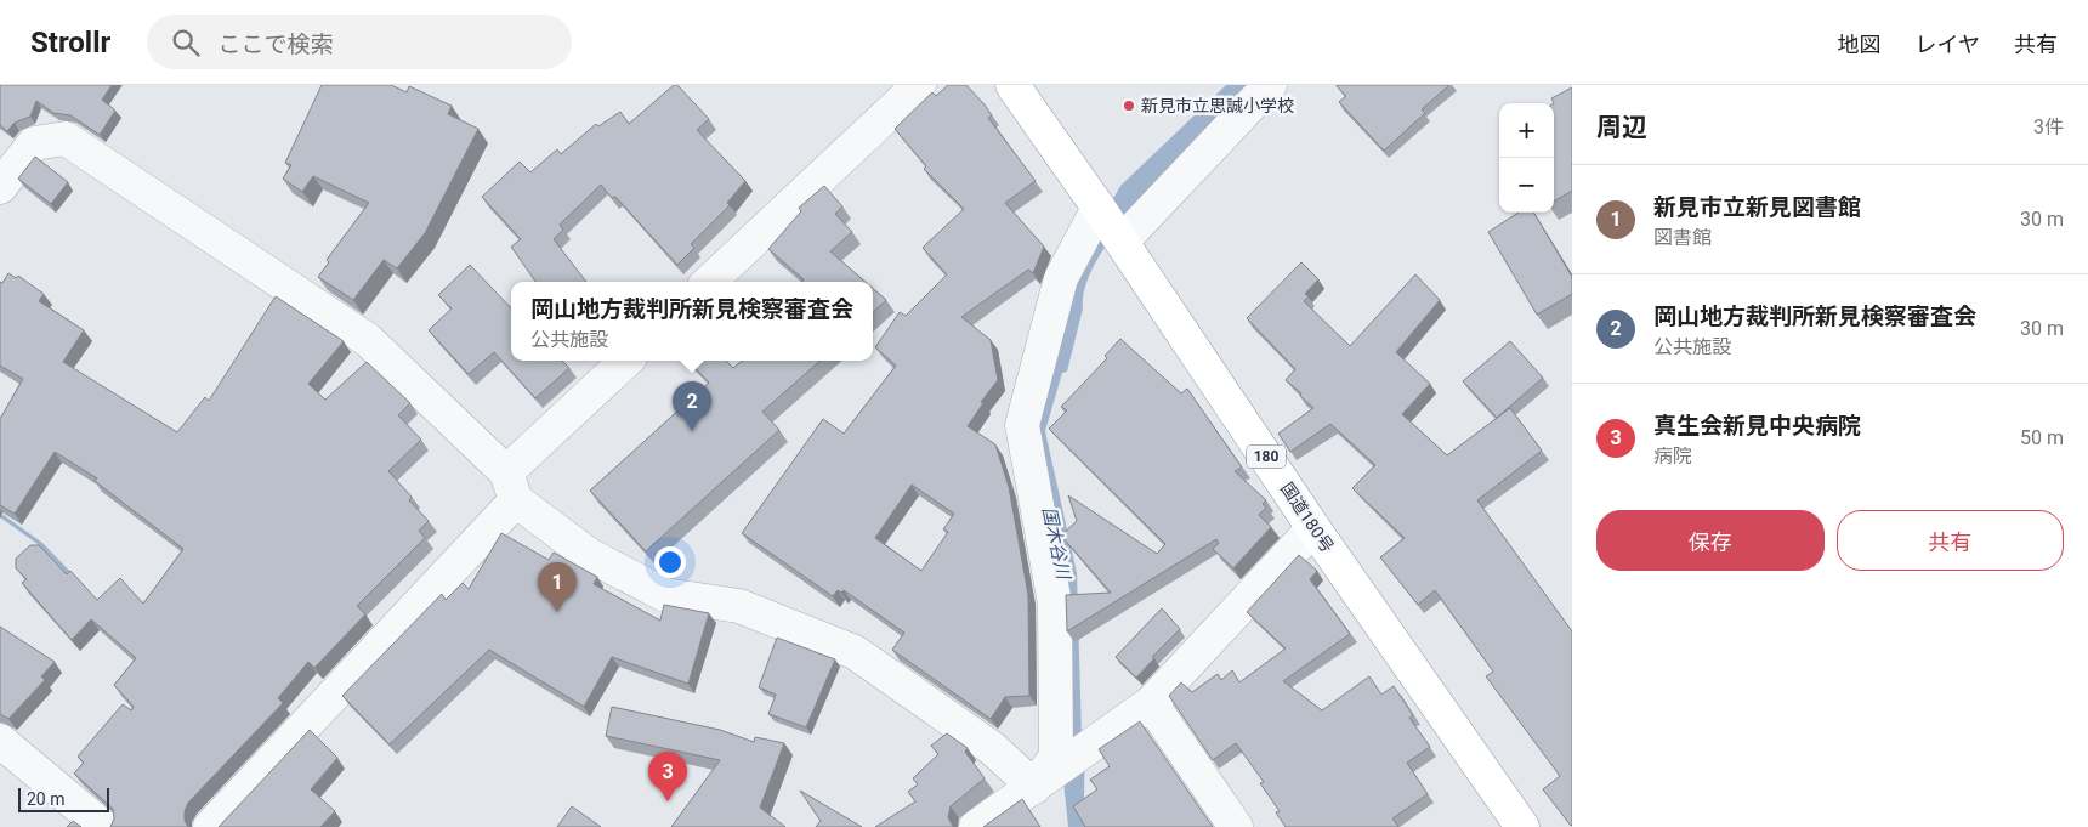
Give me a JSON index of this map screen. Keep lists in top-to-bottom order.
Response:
{
  "streets": {
    "highway": ["180", "国道180号"]
  },
  "water": ["国木谷川"],
  "places": ["新見市立思誠小学校"],
  "scale_bar": "20 m",
  "page": {
    "header": "Strollr",
    "search": "ここで検索",
    "nav": ["地図", "レイヤ", "共有"],
    "heading": ["周辺", "3件"],
    "map_buttons": ["+", "−"],
    "list": [
      {
        "mark": "1",
        "name": "新見市立新見図書館",
        "note": "図書館",
        "value": "30 m"
      },
      {
        "mark": "2",
        "name": "岡山地方裁判所新見検察審査会",
        "note": "公共施設",
        "value": "30 m"
      },
      {
        "mark": "3",
        "name": "真生会新見中央病院",
        "note": "病院",
        "value": "50 m"
      }
    ],
    "popup": ["岡山地方裁判所新見検察審査会", "公共施設"],
    "pins": ["2", "1", "3"],
    "buttons": ["保存", "共有"],
    "scale": "20 m"
  }
}
